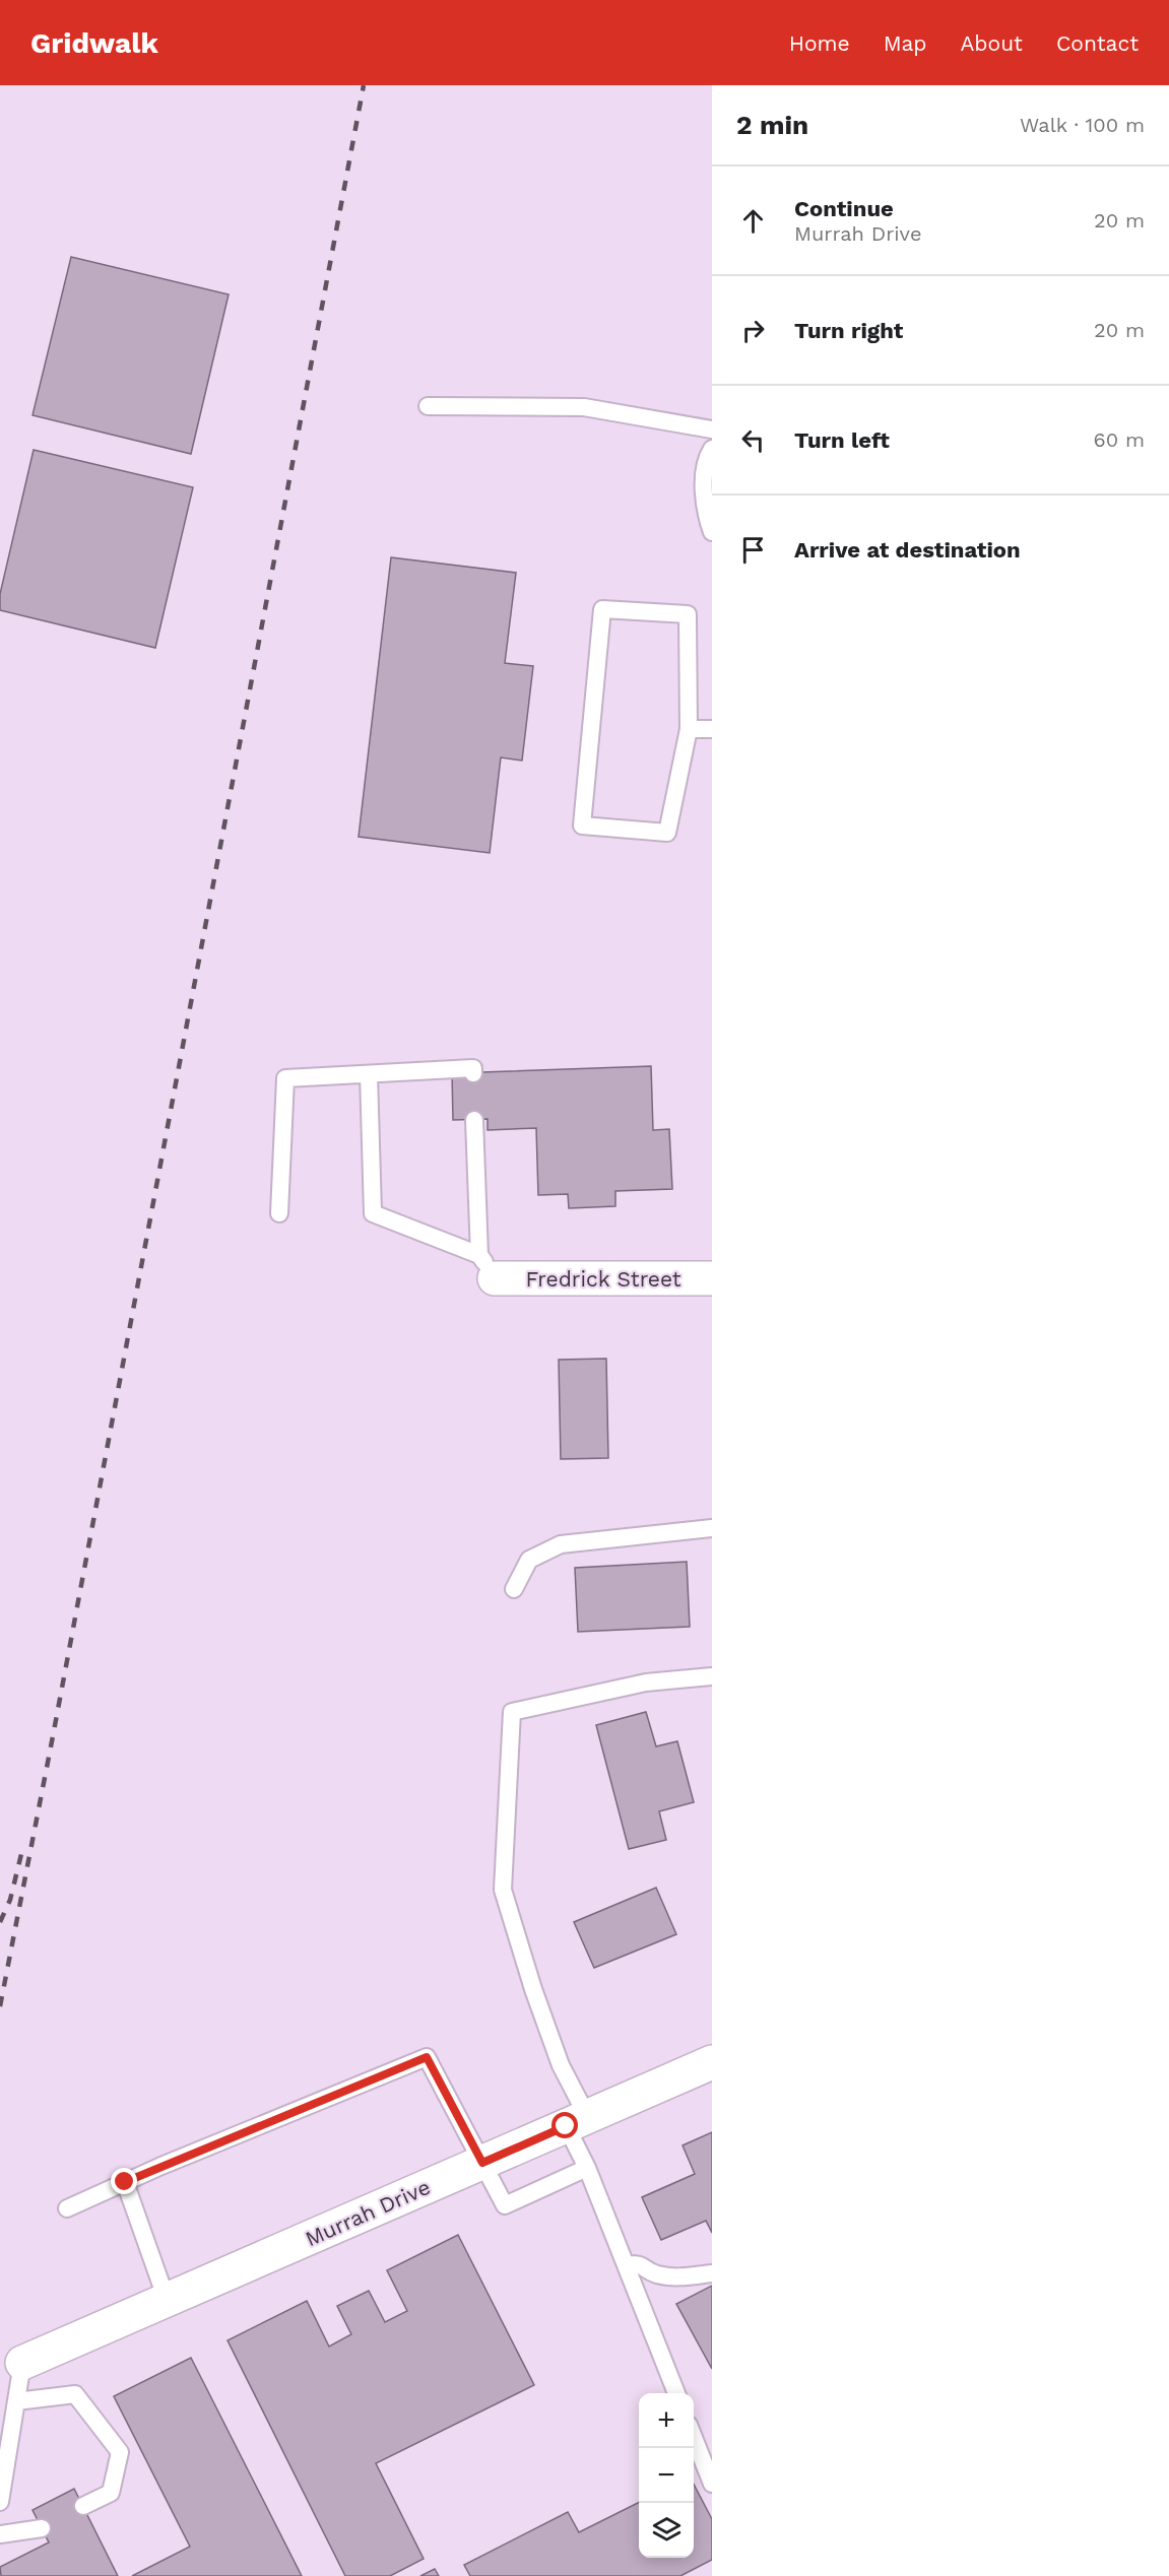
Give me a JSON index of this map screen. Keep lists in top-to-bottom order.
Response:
{
  "streets": {
    "street": ["Fredrick Street", "Murrah Drive"]
  },
  "page": {
    "header": "Gridwalk",
    "nav": [
      "Home",
      "Map",
      "About",
      "Contact"
    ],
    "heading": ["2 min", "Walk · 100 m"],
    "list": [
      ["Continue", "Murrah Drive", "20 m"],
      ["Turn right", "20 m"],
      ["Turn left", "60 m"],
      "Arrive at destination"
    ],
    "map_buttons": ["+", "−"]
  }
}
